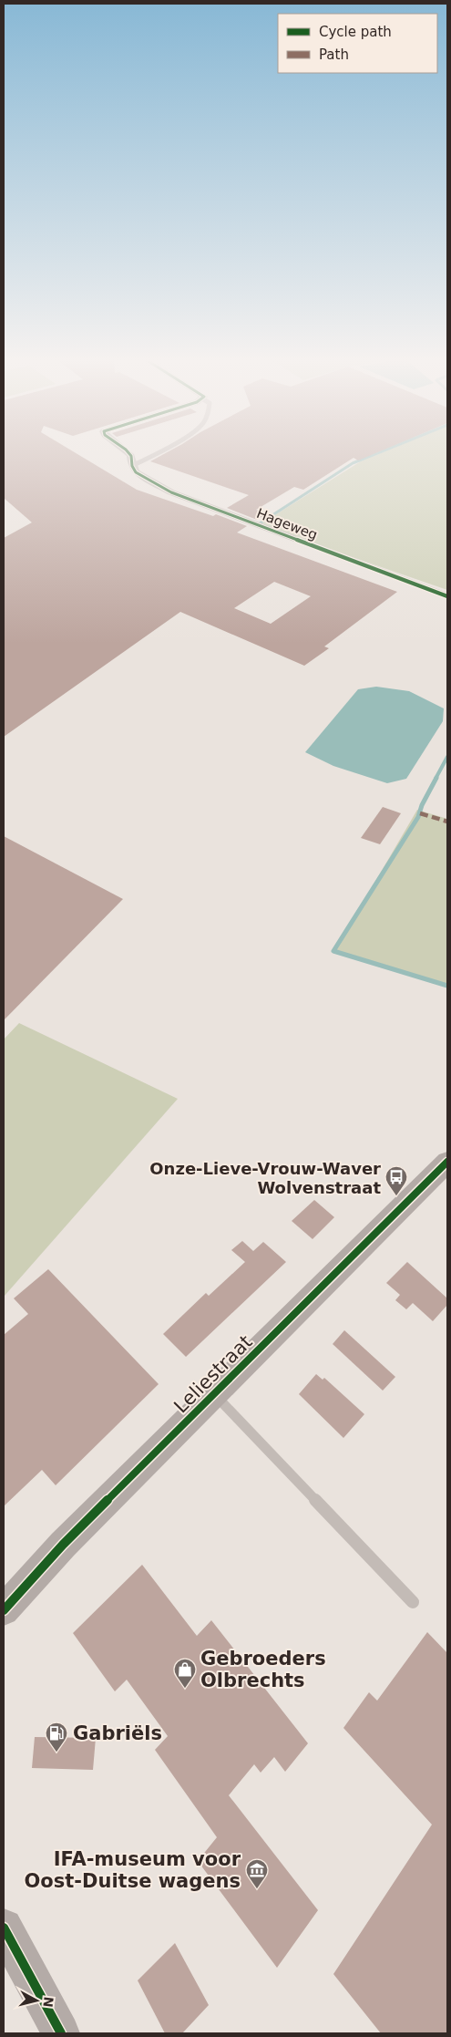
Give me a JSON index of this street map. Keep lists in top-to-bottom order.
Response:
{
  "streets": {
    "street": ["Hageweg", "Leliestraat"]
  },
  "places": {
    "bus stop": ["Onze-Lieve-Vrouw-Waver Wolvenstraat"],
    "shop": ["Gebroeders Olbrechts"],
    "fuel station": ["Gabriëls"],
    "museum": ["IFA-museum voor Oost-Duitse wagens"]
  },
  "legend": ["Cycle path", "Path"],
  "north": "right"
}
